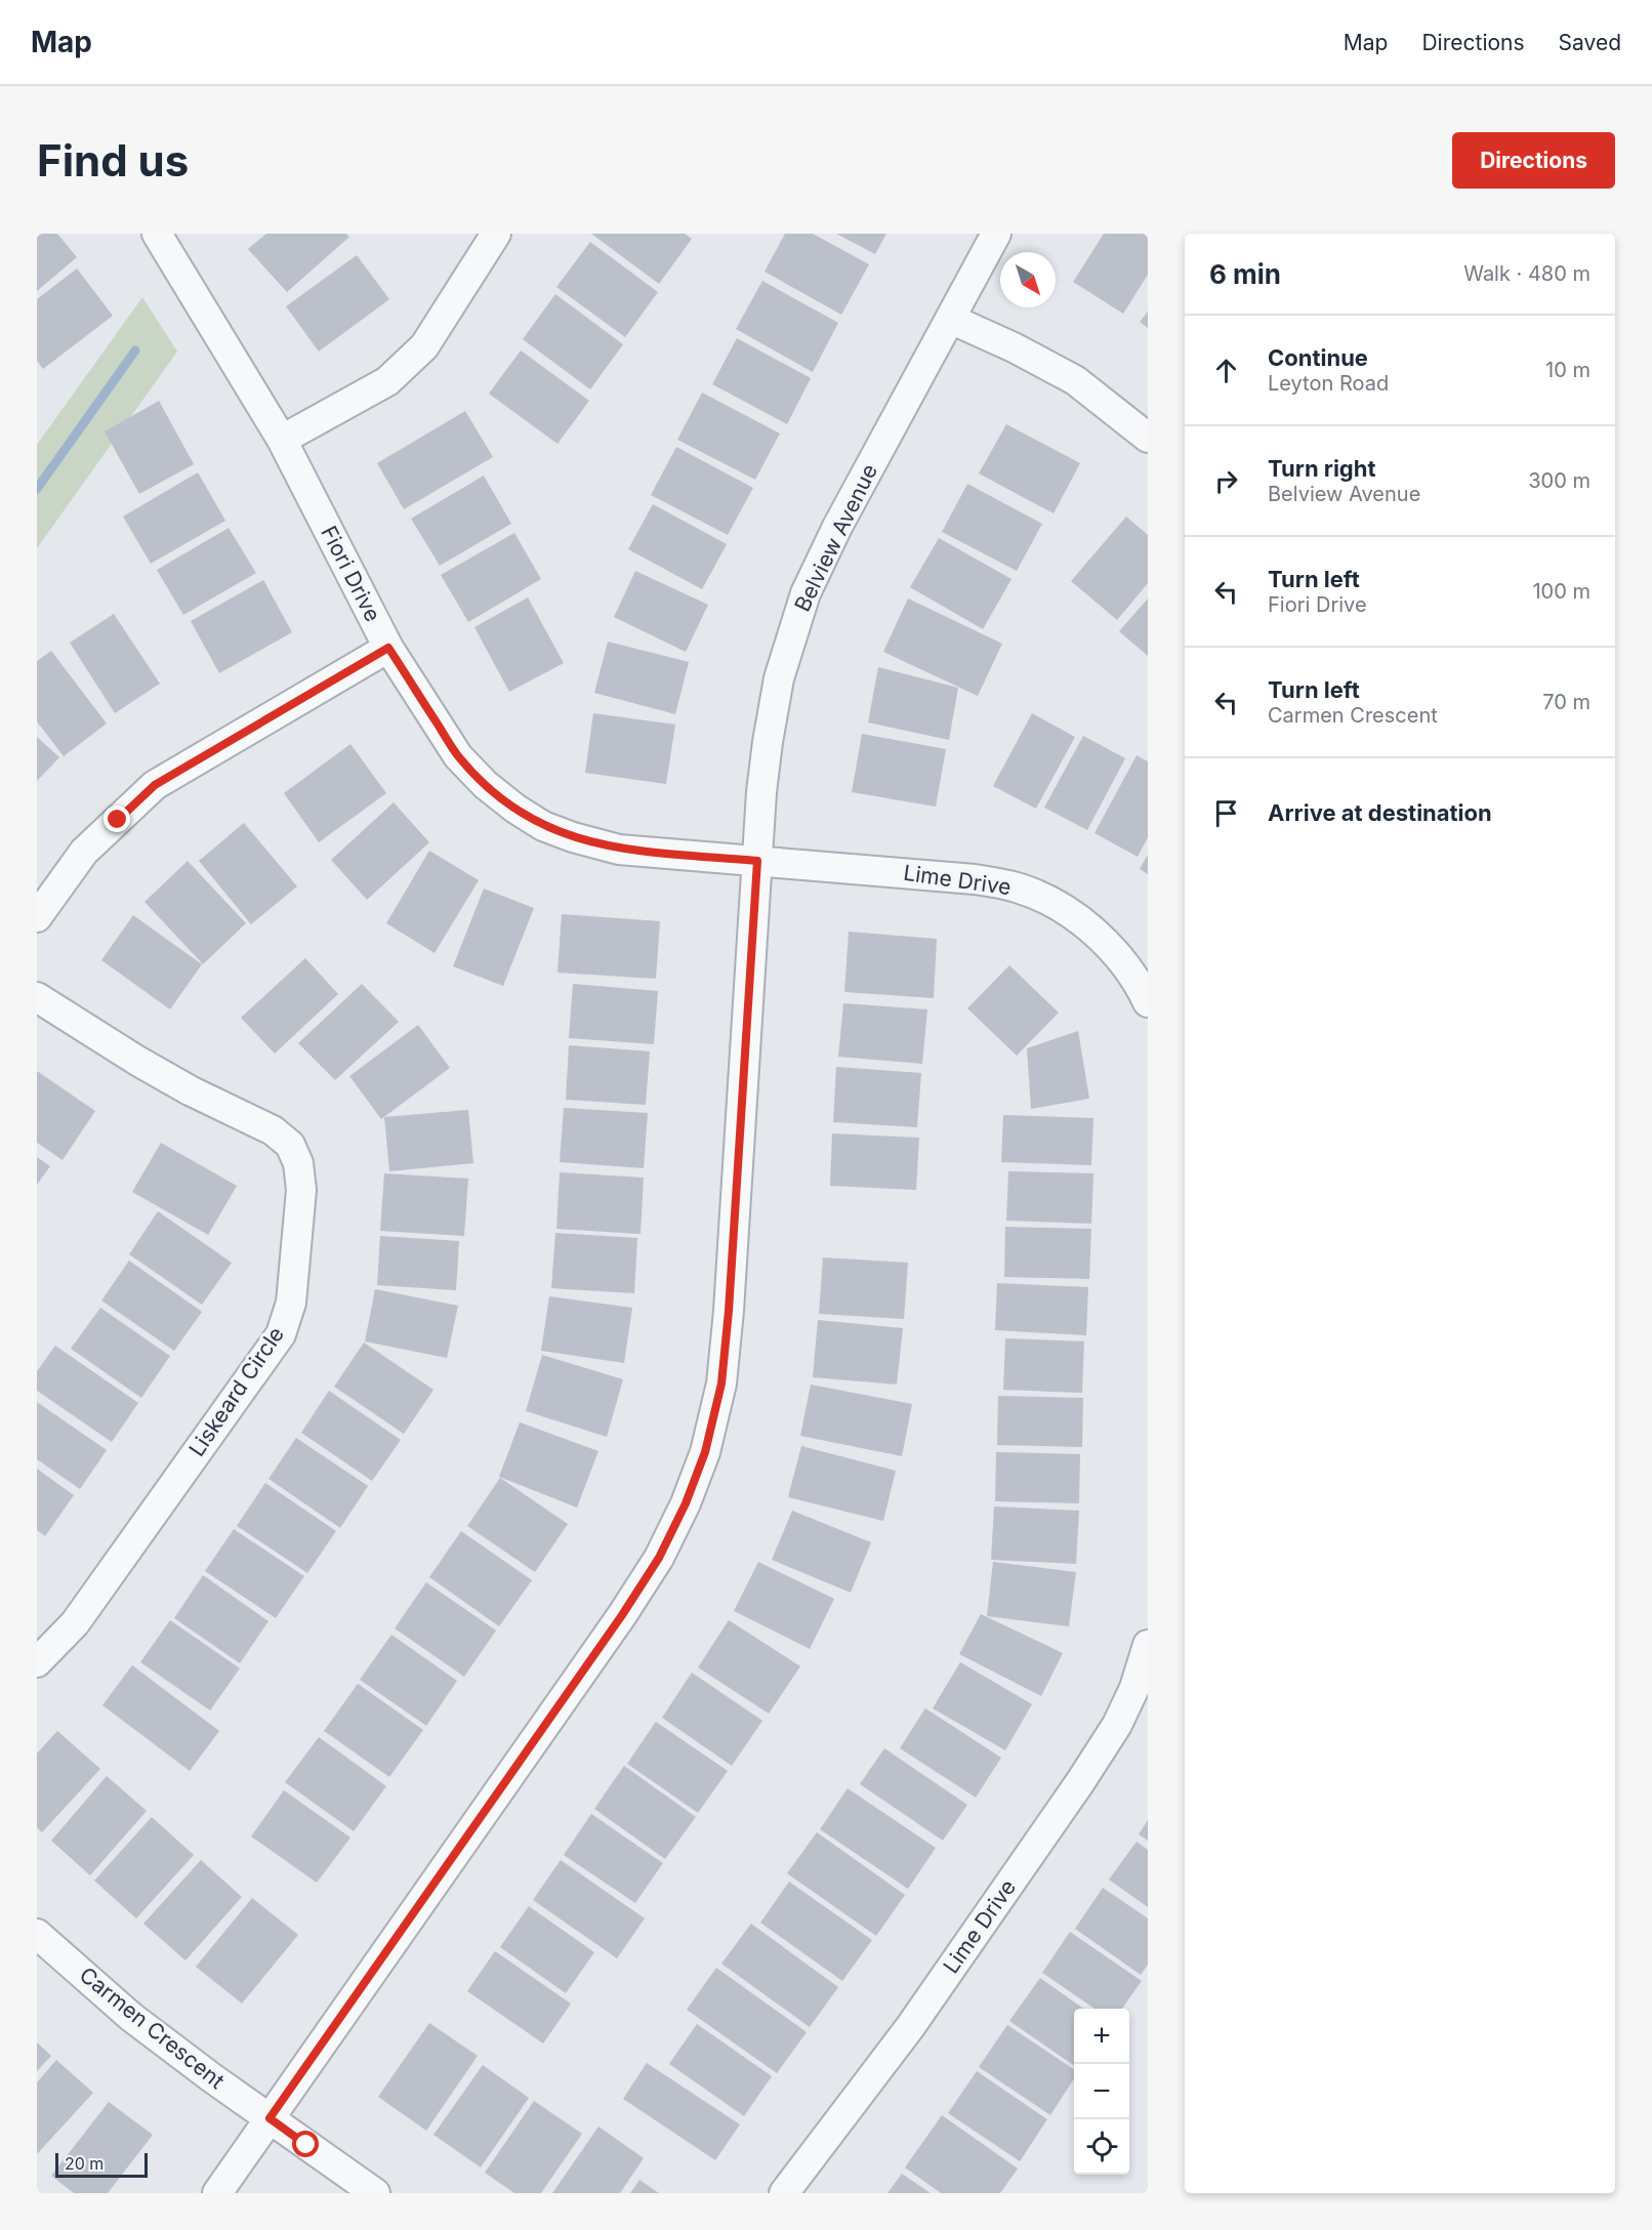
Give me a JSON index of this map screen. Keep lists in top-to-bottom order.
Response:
{
  "streets": {
    "street": [
      "Belview Avenue",
      "Fiori Drive",
      "Lime Drive",
      "Liskeard Circle",
      "Carmen Crescent"
    ]
  },
  "crossings": [
    ["Belview Avenue", "Fiori Drive"],
    ["Belview Avenue", "Lime Drive"],
    ["Belview Avenue", "Carmen Crescent"],
    ["Fiori Drive", "Lime Drive"]
  ],
  "scale_bar": "20 m",
  "north": "bottom right",
  "page": {
    "header": "Map",
    "nav": ["Map", "Directions", "Saved"],
    "buttons": "Directions",
    "title": "Find us",
    "heading": ["6 min", "Walk · 480 m"],
    "list": [
      ["Continue", "Leyton Road", "10 m"],
      ["Turn right", "Belview Avenue", "300 m"],
      ["Turn left", "Fiori Drive", "100 m"],
      ["Turn left", "Carmen Crescent", "70 m"],
      "Arrive at destination"
    ],
    "map_buttons": ["+", "−"],
    "scale": "20 m"
  }
}
